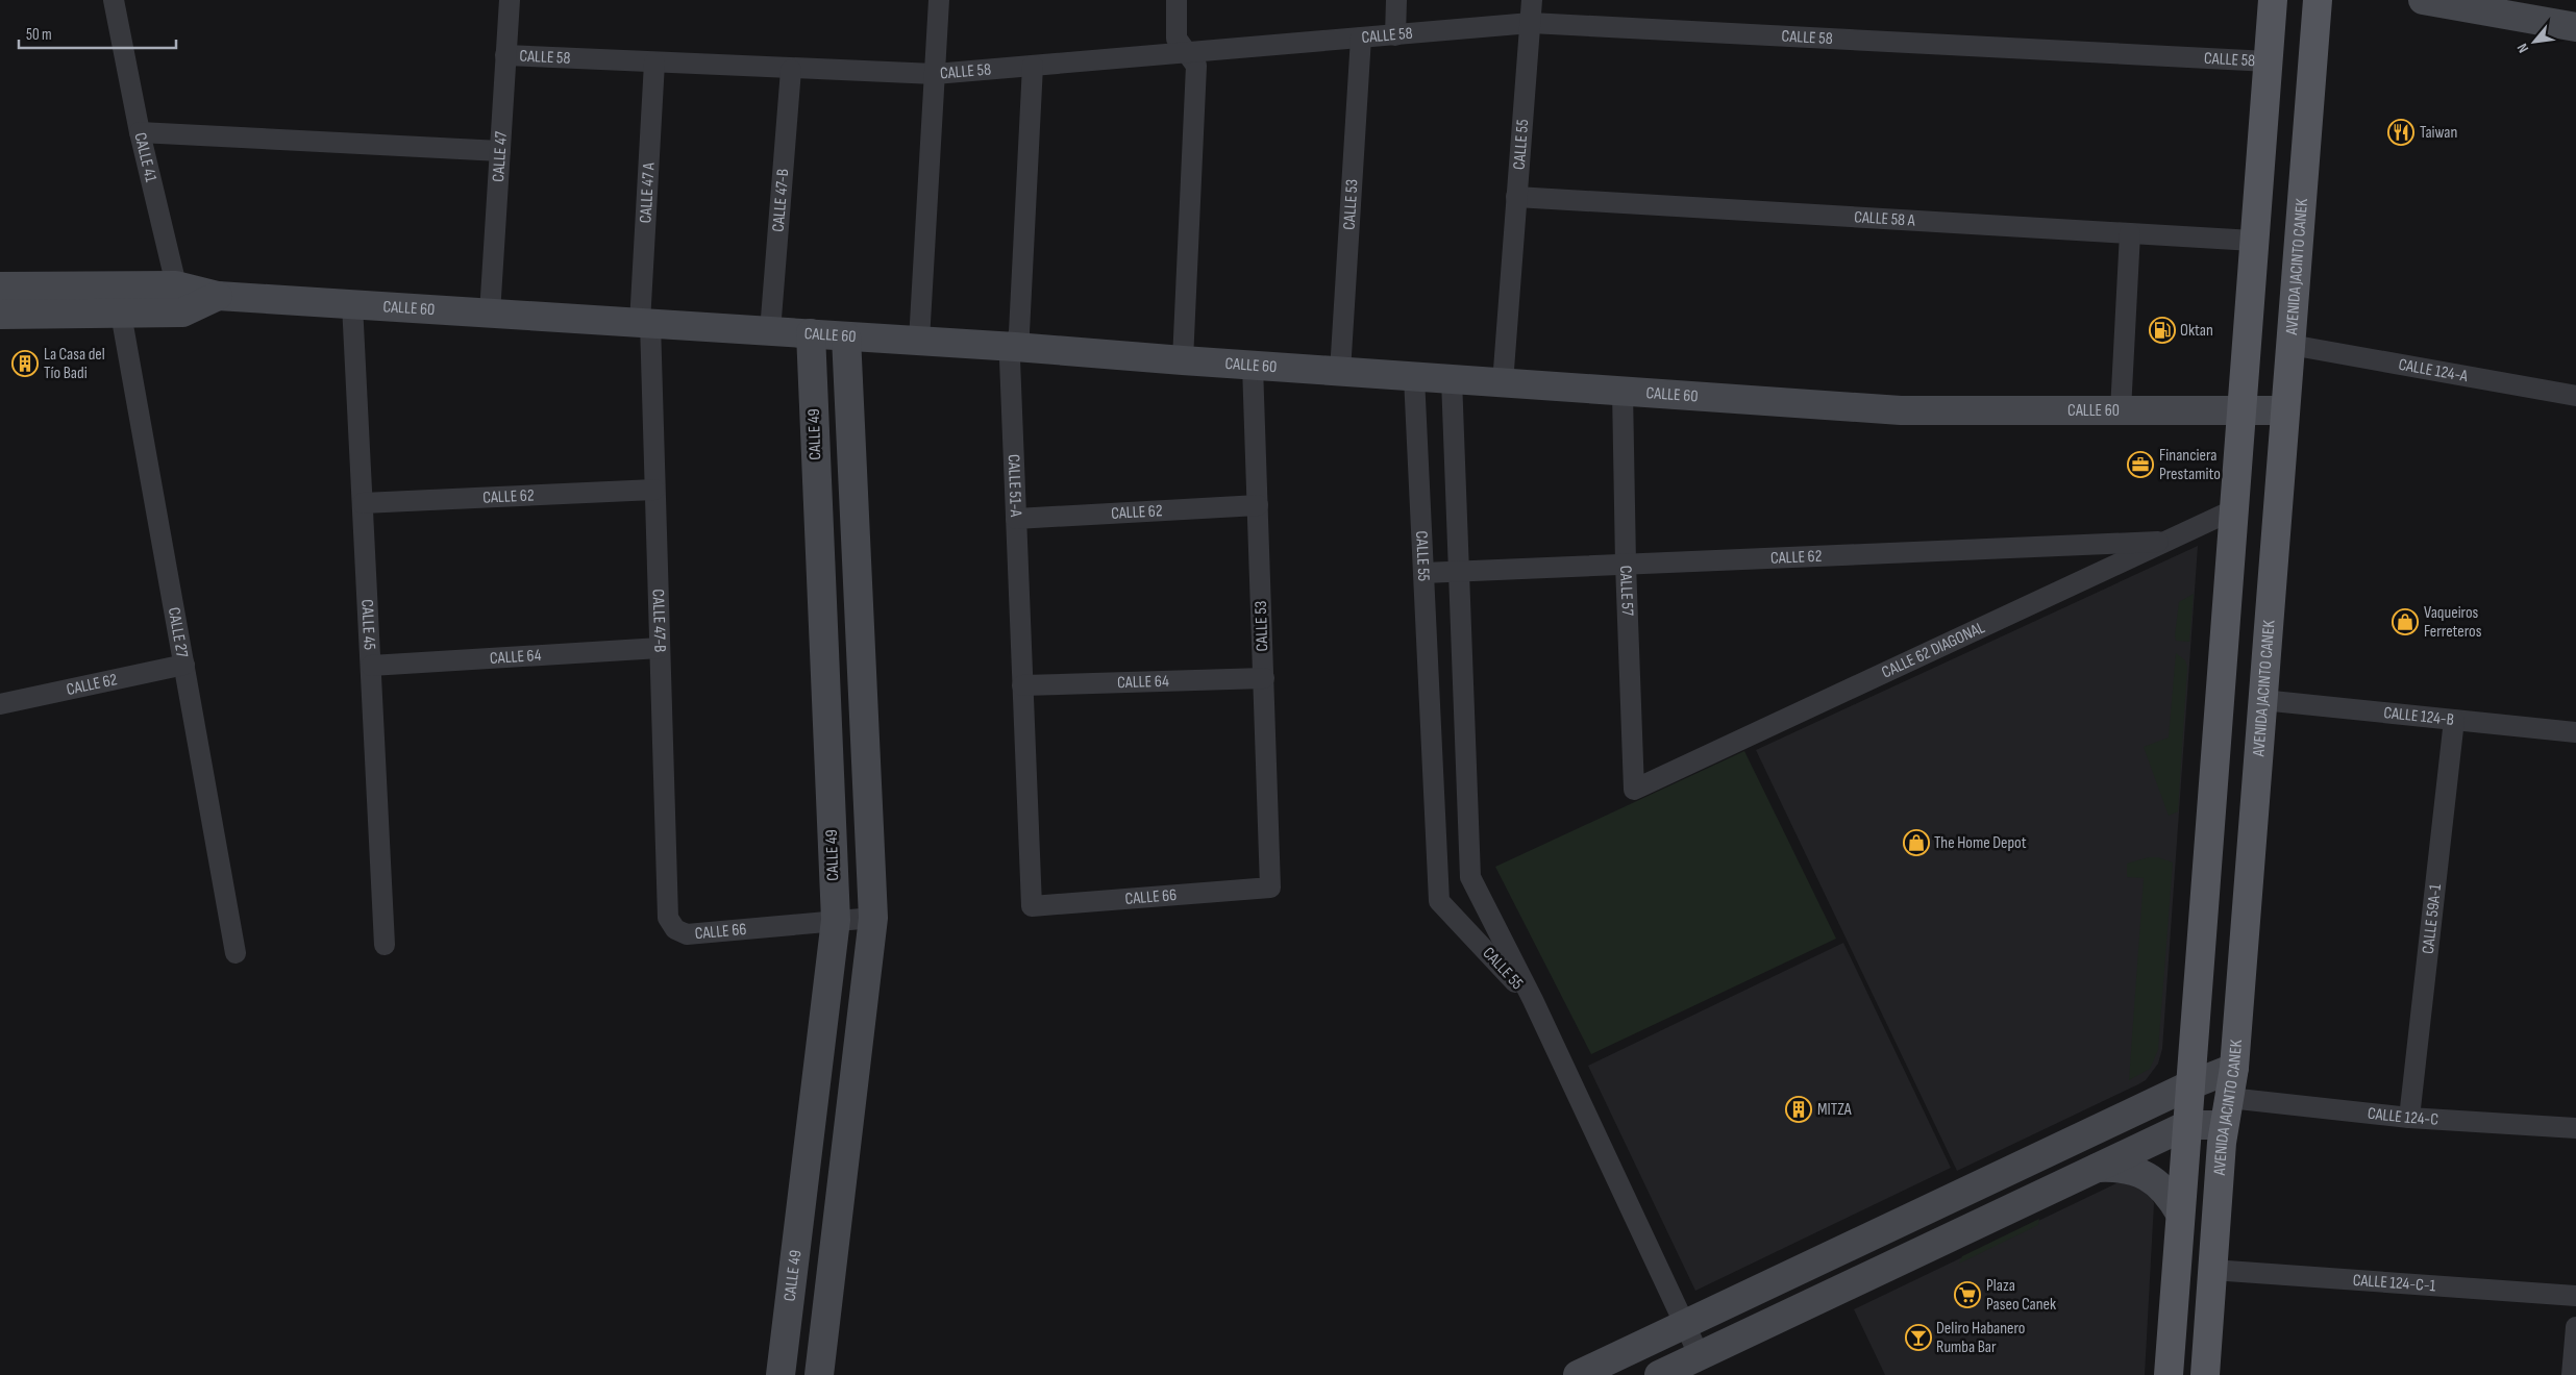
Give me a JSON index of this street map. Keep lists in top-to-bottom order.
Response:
{
  "streets": {
    "main road": ["AVENIDA JACINTO CANEK"],
    "street": [
      "CALLE 58",
      "CALLE 55",
      "CALLE 41",
      "CALLE 47",
      "CALLE 47 A",
      "CALLE 47-B",
      "CALLE 53",
      "CALLE 58 A",
      "CALLE 60",
      "CALLE 124-A",
      "CALLE 49",
      "CALLE 51-A",
      "CALLE 62",
      "CALLE 57",
      "CALLE 45",
      "CALLE 27",
      "CALLE 62 DIAGONAL",
      "CALLE 64",
      "CALLE 124-B",
      "CALLE 66",
      "CALLE 59A-1",
      "CALLE 124-C",
      "CALLE 124-C-1"
    ]
  },
  "crossings": [
    ["CALLE 58", "CALLE 55"],
    ["CALLE 58", "CALLE 47"],
    ["CALLE 58", "CALLE 47 A"],
    ["CALLE 58", "CALLE 47-B"],
    ["CALLE 58", "CALLE 53"],
    ["CALLE 58", "CALLE 51-A"],
    ["CALLE 55", "CALLE 58 A"],
    ["CALLE 55", "CALLE 60"],
    ["CALLE 55", "CALLE 62"],
    ["CALLE 41", "CALLE 60"],
    ["CALLE 47", "CALLE 60"],
    ["CALLE 47 A", "CALLE 47-B"],
    ["CALLE 47 A", "CALLE 60"],
    ["CALLE 47-B", "CALLE 60"],
    ["CALLE 47-B", "CALLE 62"],
    ["CALLE 47-B", "CALLE 64"],
    ["CALLE 47-B", "CALLE 66"],
    ["CALLE 53", "CALLE 60"],
    ["CALLE 53", "CALLE 62"],
    ["CALLE 53", "CALLE 64"],
    ["CALLE 53", "CALLE 66"],
    ["AVENIDA JACINTO CANEK", "CALLE 60"],
    ["AVENIDA JACINTO CANEK", "CALLE 124-A"],
    ["AVENIDA JACINTO CANEK", "CALLE 124-B"],
    ["AVENIDA JACINTO CANEK", "CALLE 124-C"],
    ["AVENIDA JACINTO CANEK", "CALLE 124-C-1"],
    ["CALLE 60", "CALLE 49"],
    ["CALLE 60", "CALLE 51-A"],
    ["CALLE 60", "CALLE 57"],
    ["CALLE 60", "CALLE 45"],
    ["CALLE 60", "CALLE 27"],
    ["CALLE 49", "CALLE 66"],
    ["CALLE 51-A", "CALLE 62"],
    ["CALLE 51-A", "CALLE 64"],
    ["CALLE 51-A", "CALLE 66"],
    ["CALLE 62", "CALLE 57"],
    ["CALLE 62", "CALLE 45"],
    ["CALLE 62", "CALLE 27"],
    ["CALLE 62", "CALLE 62 DIAGONAL"],
    ["CALLE 57", "CALLE 62 DIAGONAL"],
    ["CALLE 45", "CALLE 64"],
    ["CALLE 124-B", "CALLE 59A-1"],
    ["CALLE 59A-1", "CALLE 124-C"]
  ],
  "places": {
    "restaurant": ["Taiwan"],
    "fuel station": ["Oktan"],
    "building": ["La Casa del Tío Badi", "MITZA"],
    "office": ["Financiera Prestamito"],
    "shop": ["Vaqueiros Ferreteros", "The Home Depot"],
    "supermarket": ["Plaza Paseo Canek"],
    "bar": ["Deliro Habanero Rumba Bar"]
  },
  "scale_bar": "50 m",
  "north": "bottom left"
}
